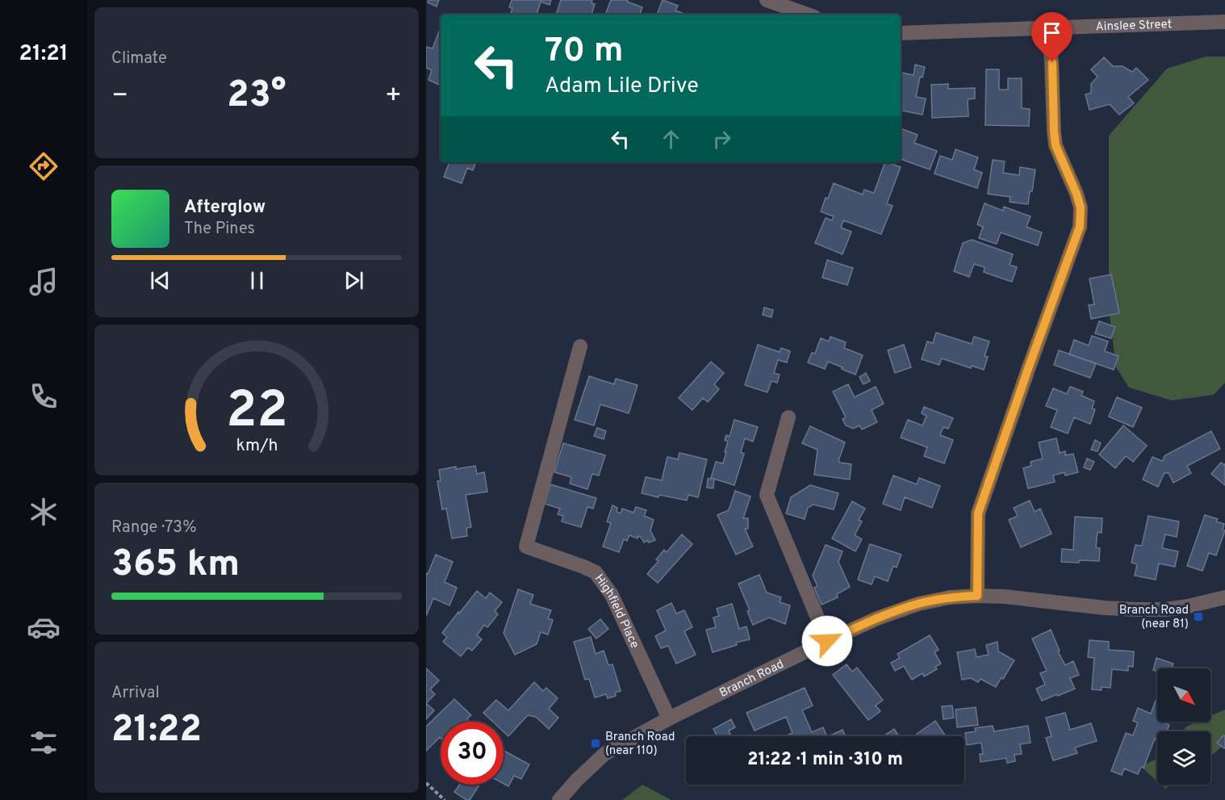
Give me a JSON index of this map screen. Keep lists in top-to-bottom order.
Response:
{
  "streets": {
    "street": ["Ainslee Street", "Highfield Place", "Branch Road"]
  },
  "crossings": [
    ["Highfield Place", "Branch Road"]
  ],
  "places": {
    "transit": ["Branch Road (near 81)", "Branch Road (near 110)"]
  },
  "north": "bottom right",
  "page": {
    "tabs": "21:21",
    "tile": [
      "Climate",
      ["Range · 73%", "365 km"],
      ["Arrival", "21:22"]
    ],
    "turn": ["70 m", "Adam Lile Drive"],
    "heat": ["−", "23°", "+"],
    "song": ["Afterglow", "The Pines"],
    "limit": "30",
    "trip": "21:22 · 1 min · 310 m",
    "gauge": ["22", "km/h"]
  }
}
